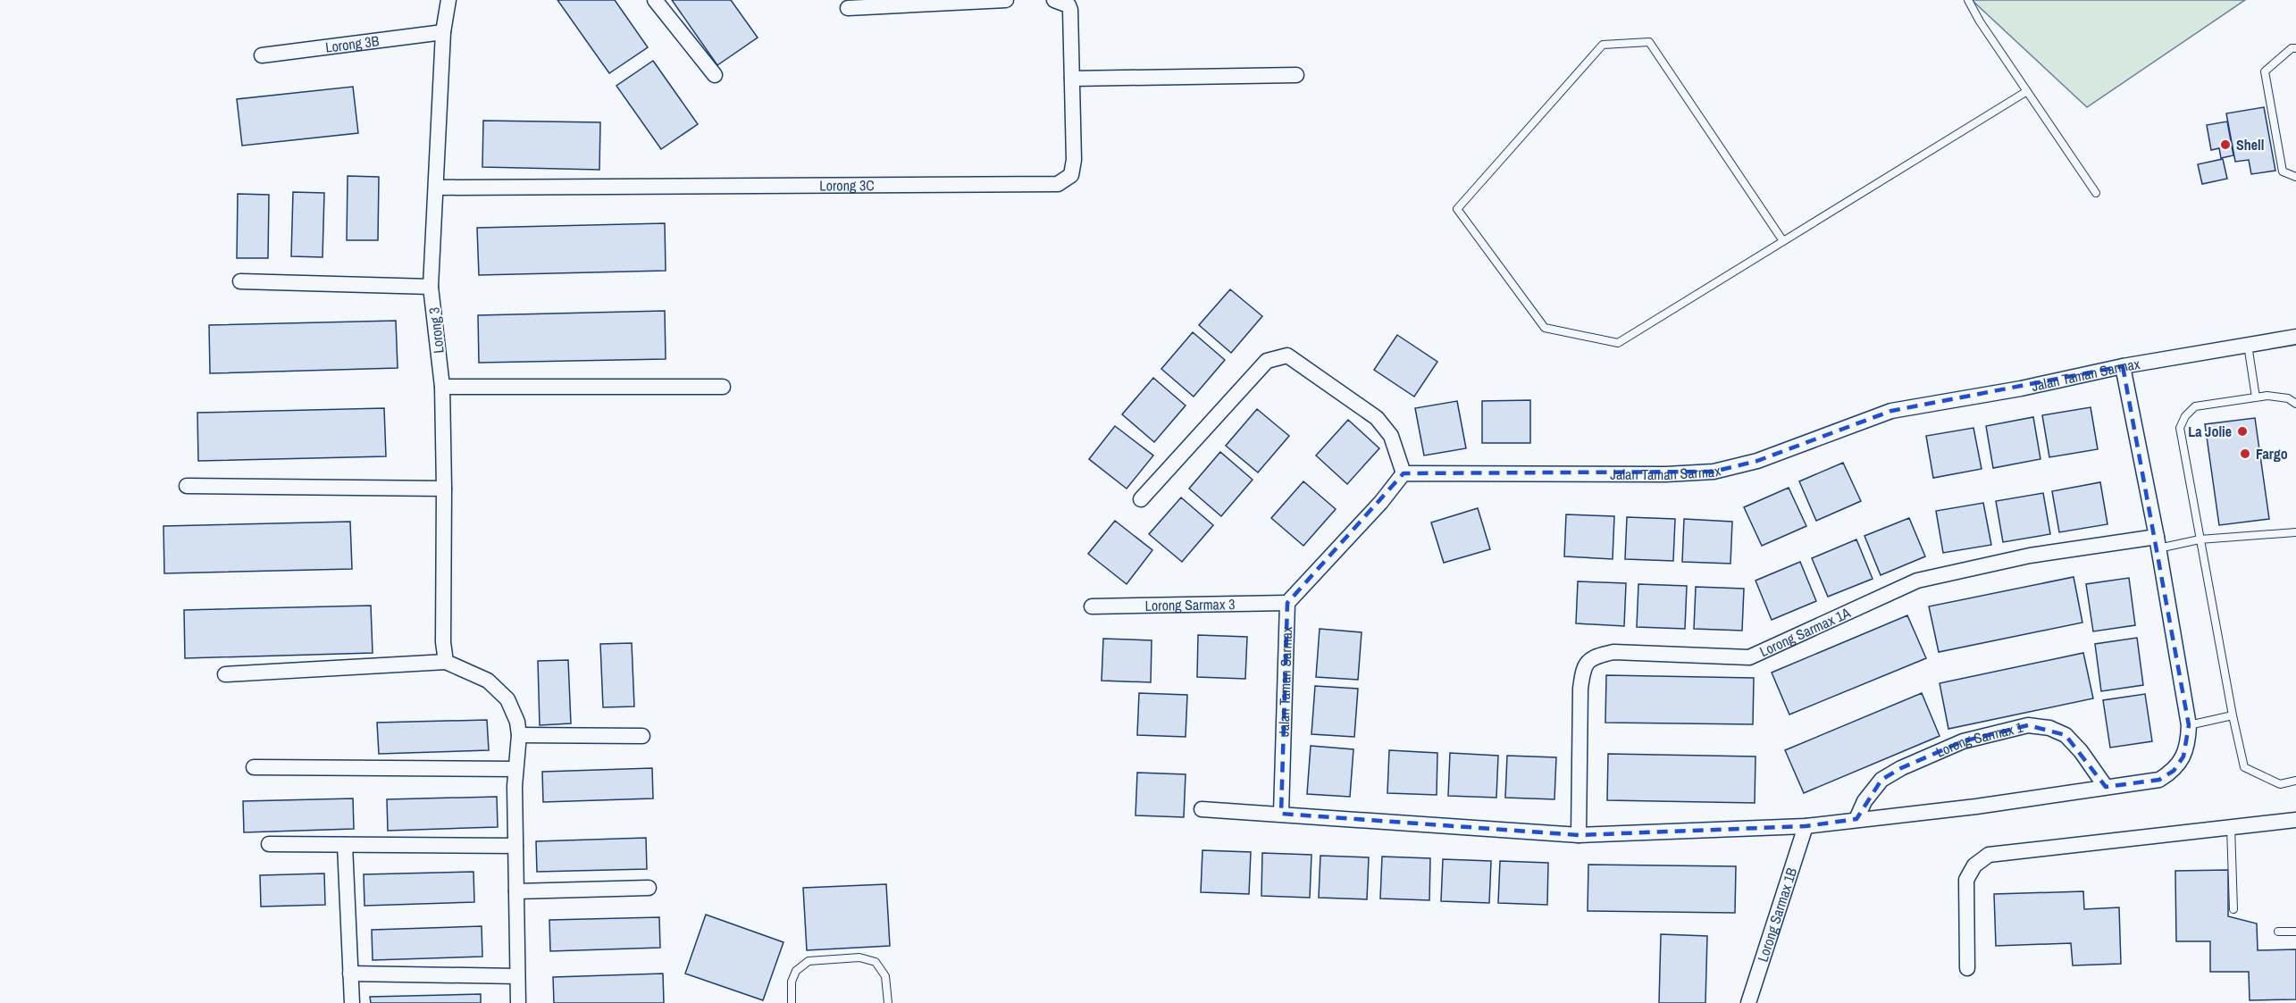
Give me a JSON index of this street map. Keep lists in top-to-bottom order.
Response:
{
  "streets": {
    "street": [
      "Lorong 3B",
      "Lorong 3C",
      "Lorong 3",
      "Jalan Taman Sarmax",
      "Lorong Sarmax 3",
      "Lorong Sarmax 1A",
      "Lorong Sarmax 1",
      "Lorong Sarmax 1B"
    ]
  },
  "crossings": [
    ["Lorong 3B", "Lorong 3"],
    ["Lorong 3C", "Lorong 3"],
    ["Jalan Taman Sarmax", "Lorong Sarmax 3"]
  ],
  "places": ["Shell", "La Jolie", "Fargo"]
}
